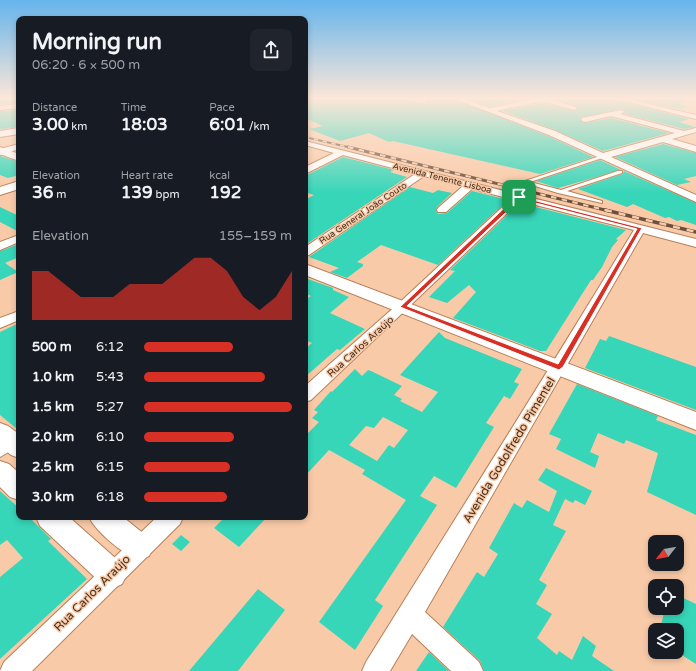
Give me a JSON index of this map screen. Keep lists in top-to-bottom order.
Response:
{
  "streets": {
    "street": [
      "Avenida Tenente Lisboa",
      "Rua General João Couto",
      "Rua Carlos Araújo",
      "Avenida Godolfredo Pimentel"
    ]
  },
  "crossings": [
    ["Avenida Tenente Lisboa", "Rua General João Couto"],
    ["Avenida Tenente Lisboa", "Rua Carlos Araújo"],
    ["Avenida Tenente Lisboa", "Avenida Godolfredo Pimentel"]
  ],
  "north": "bottom left",
  "page": {
    "heading": ["Morning run", "06:20 · 6 × 500 m"],
    "stats": [
      ["Distance", "3.00 km"],
      ["Time", "18:03"],
      ["Pace", "6:01 /km"],
      ["Elevation", "36 m"],
      ["Heart rate", "139 bpm"],
      ["kcal", "192"]
    ],
    "chart": ["Elevation", "155–159 m"],
    "list": [
      {
        "name": "500 m",
        "note": "6:12"
      },
      {
        "name": "1.0 km",
        "note": "5:43"
      },
      {
        "name": "1.5 km",
        "note": "5:27"
      },
      {
        "name": "2.0 km",
        "note": "6:10"
      },
      {
        "name": "2.5 km",
        "note": "6:15"
      },
      {
        "name": "3.0 km",
        "note": "6:18"
      }
    ]
  }
}
